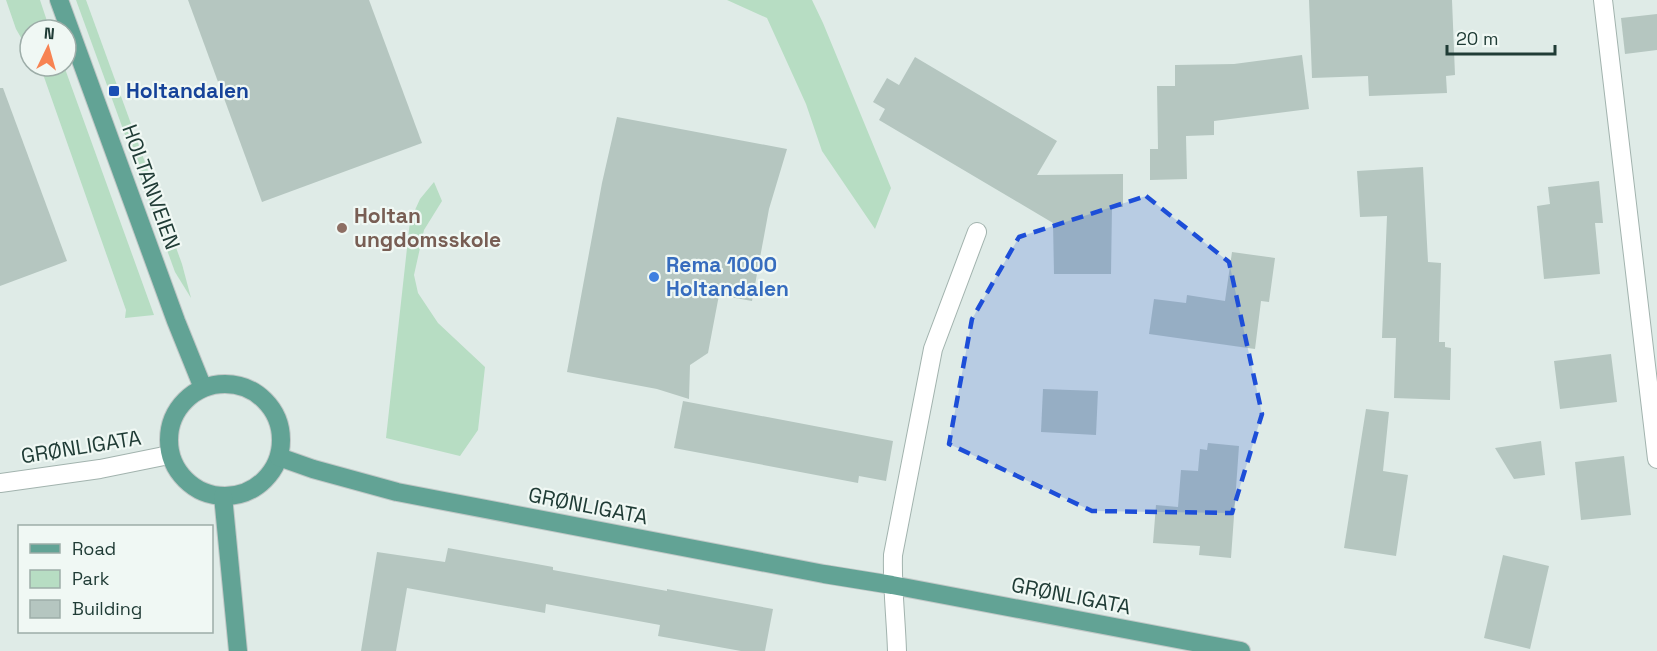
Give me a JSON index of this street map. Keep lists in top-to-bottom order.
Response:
{
  "streets": {
    "main road": ["HOLTANVEIEN", "GRØNLIGATA"]
  },
  "crossings": [
    ["HOLTANVEIEN", "GRØNLIGATA"]
  ],
  "places": {
    "transit": ["Holtandalen"],
    "other": ["Holtan ungdomsskole", "Rema 1000 Holtandalen"]
  },
  "legend": ["Road", "Park", "Building"],
  "scale_bar": "20 m",
  "north": "top"
}
